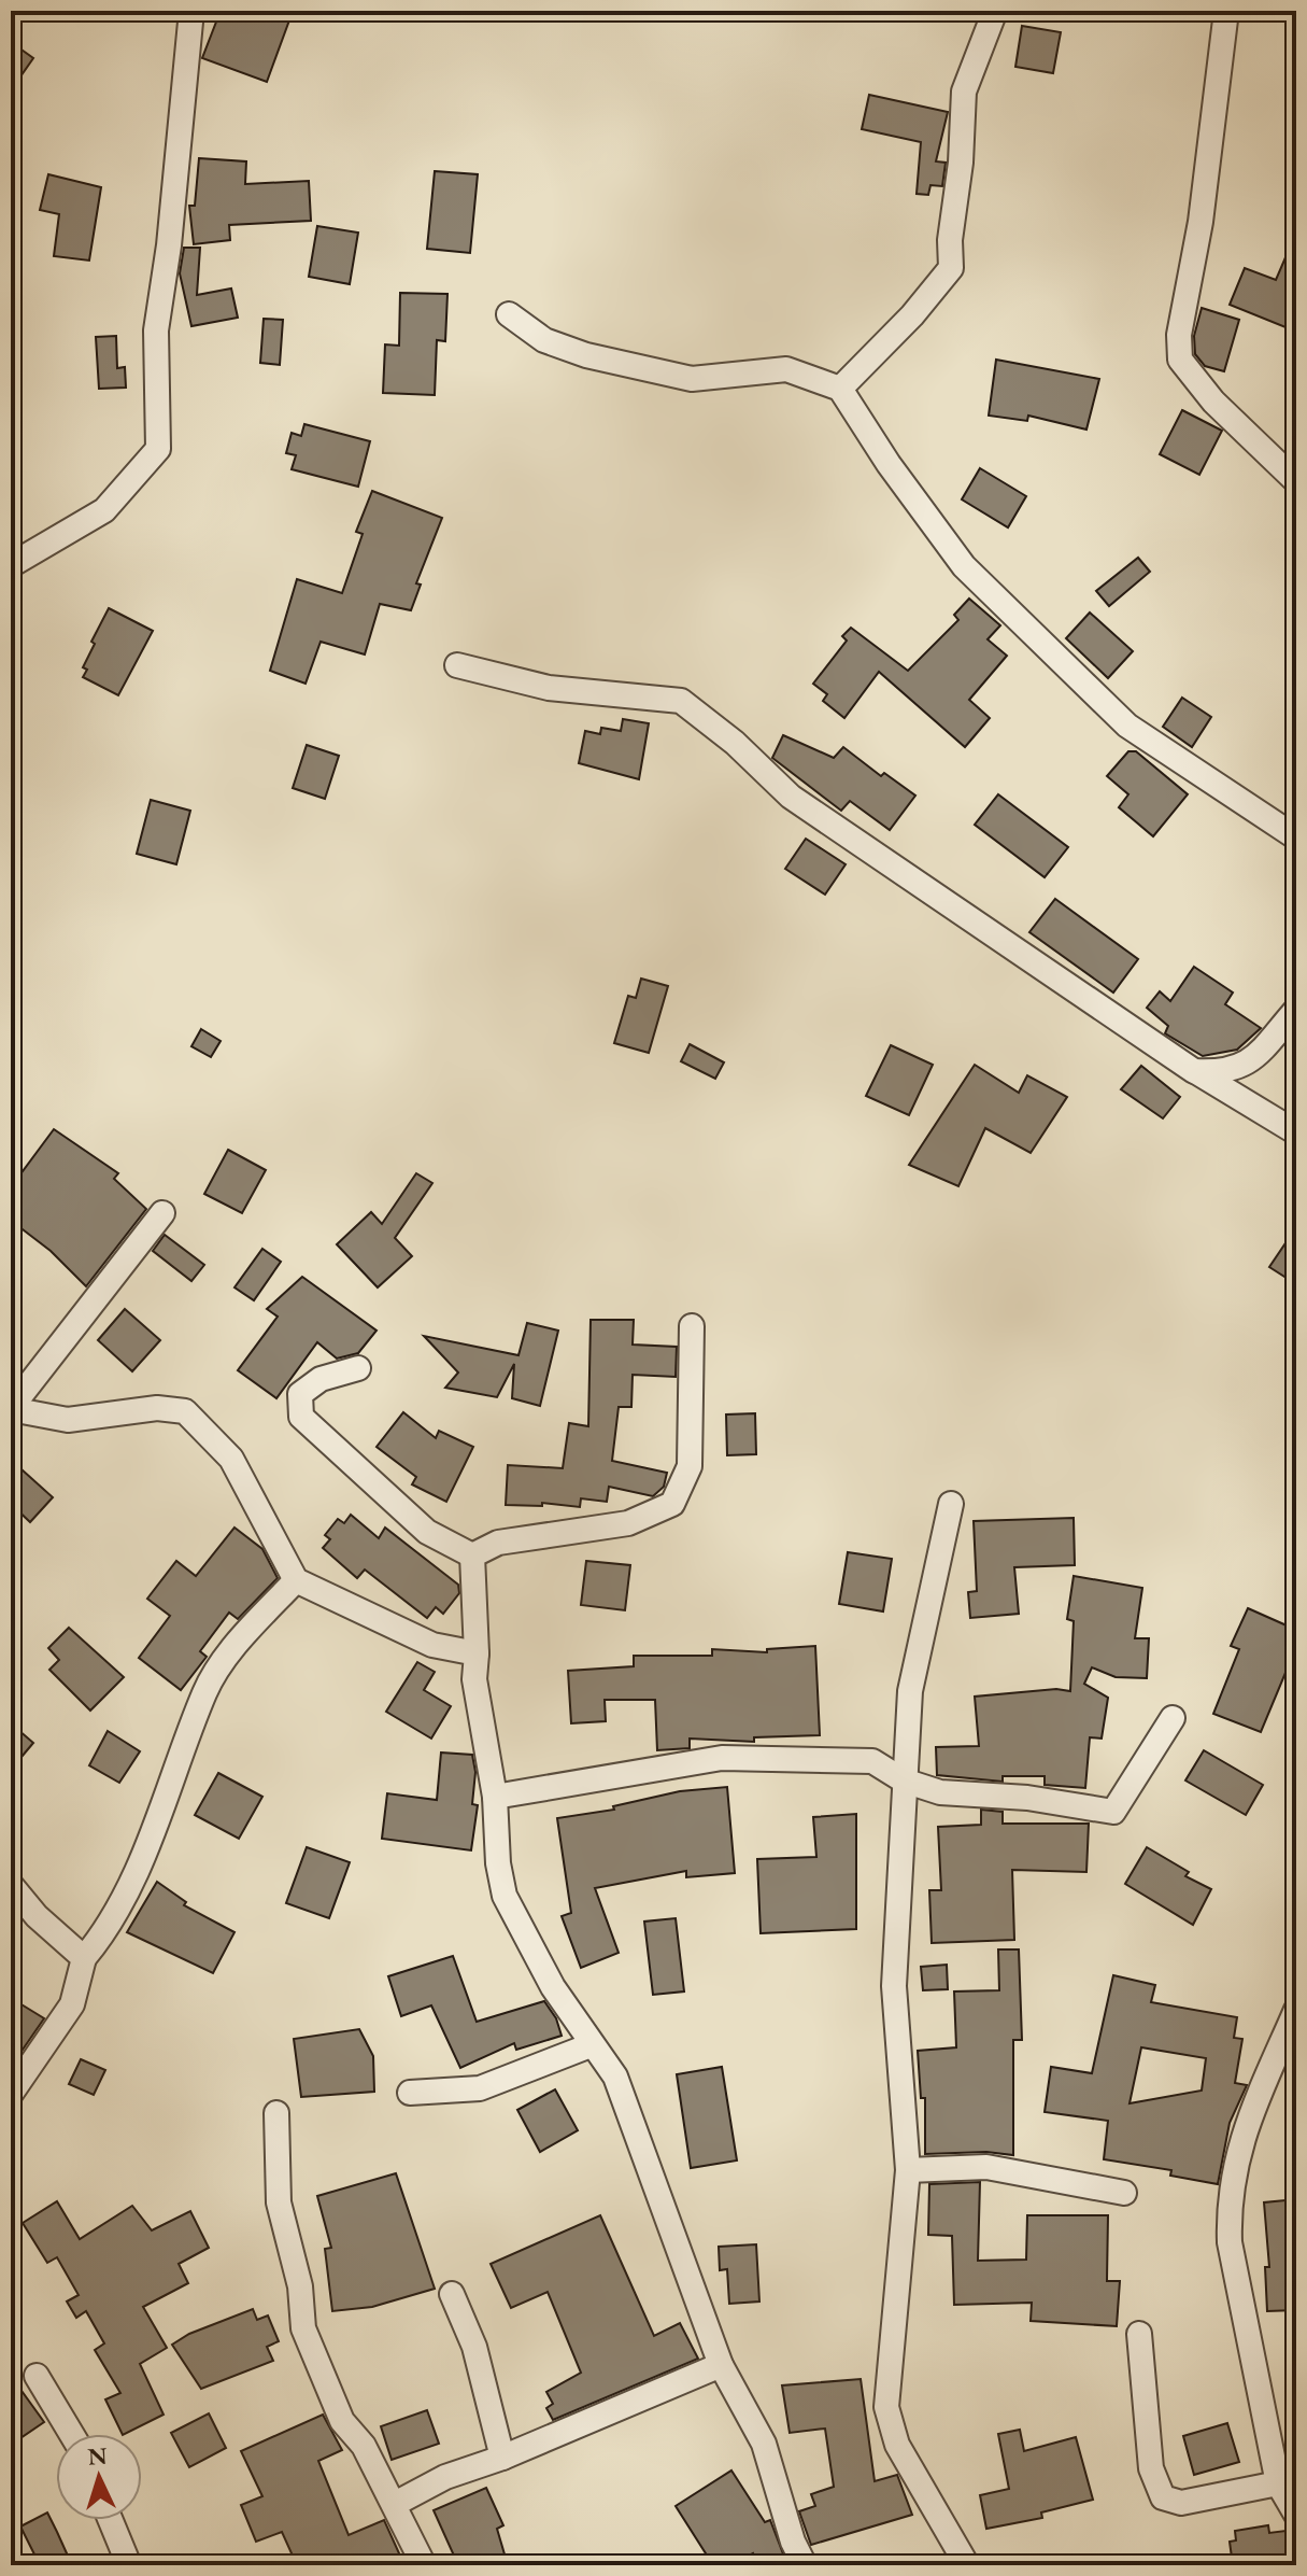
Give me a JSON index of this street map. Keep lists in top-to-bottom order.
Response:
{
  "north": "top"
}
